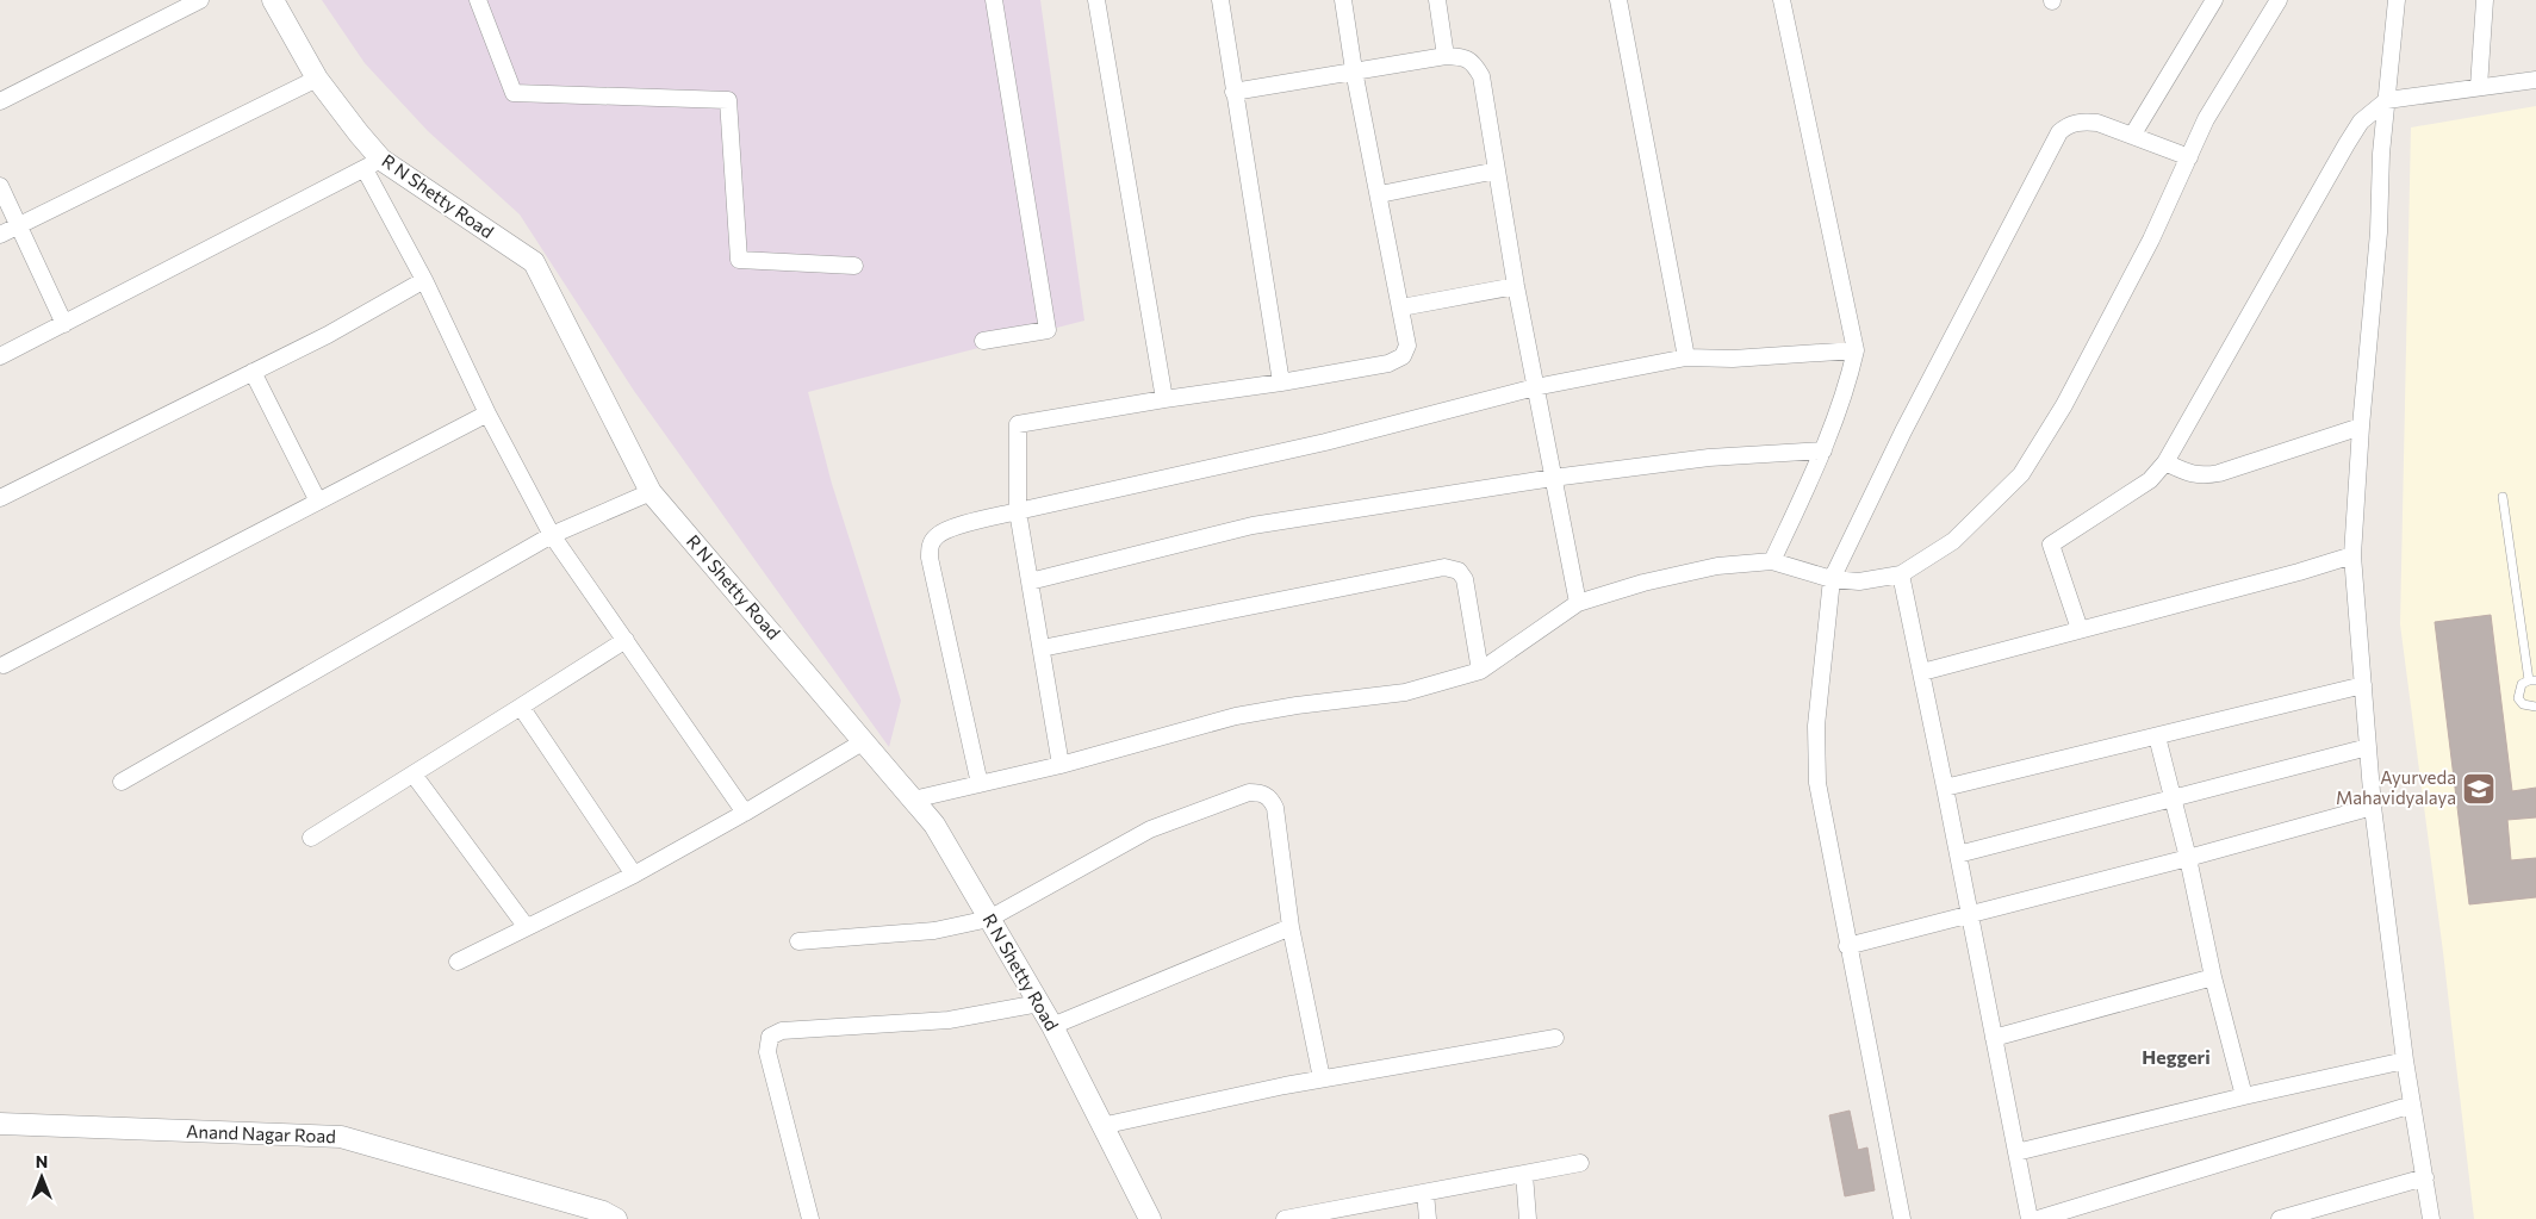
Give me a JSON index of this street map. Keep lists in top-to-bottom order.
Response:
{
  "streets": {
    "street": ["R N Shetty Road", "Anand Nagar Road"]
  },
  "districts": ["Heggeri"],
  "places": {
    "school or university": ["Ayurveda Mahavidyalaya"]
  },
  "north": "top"
}
